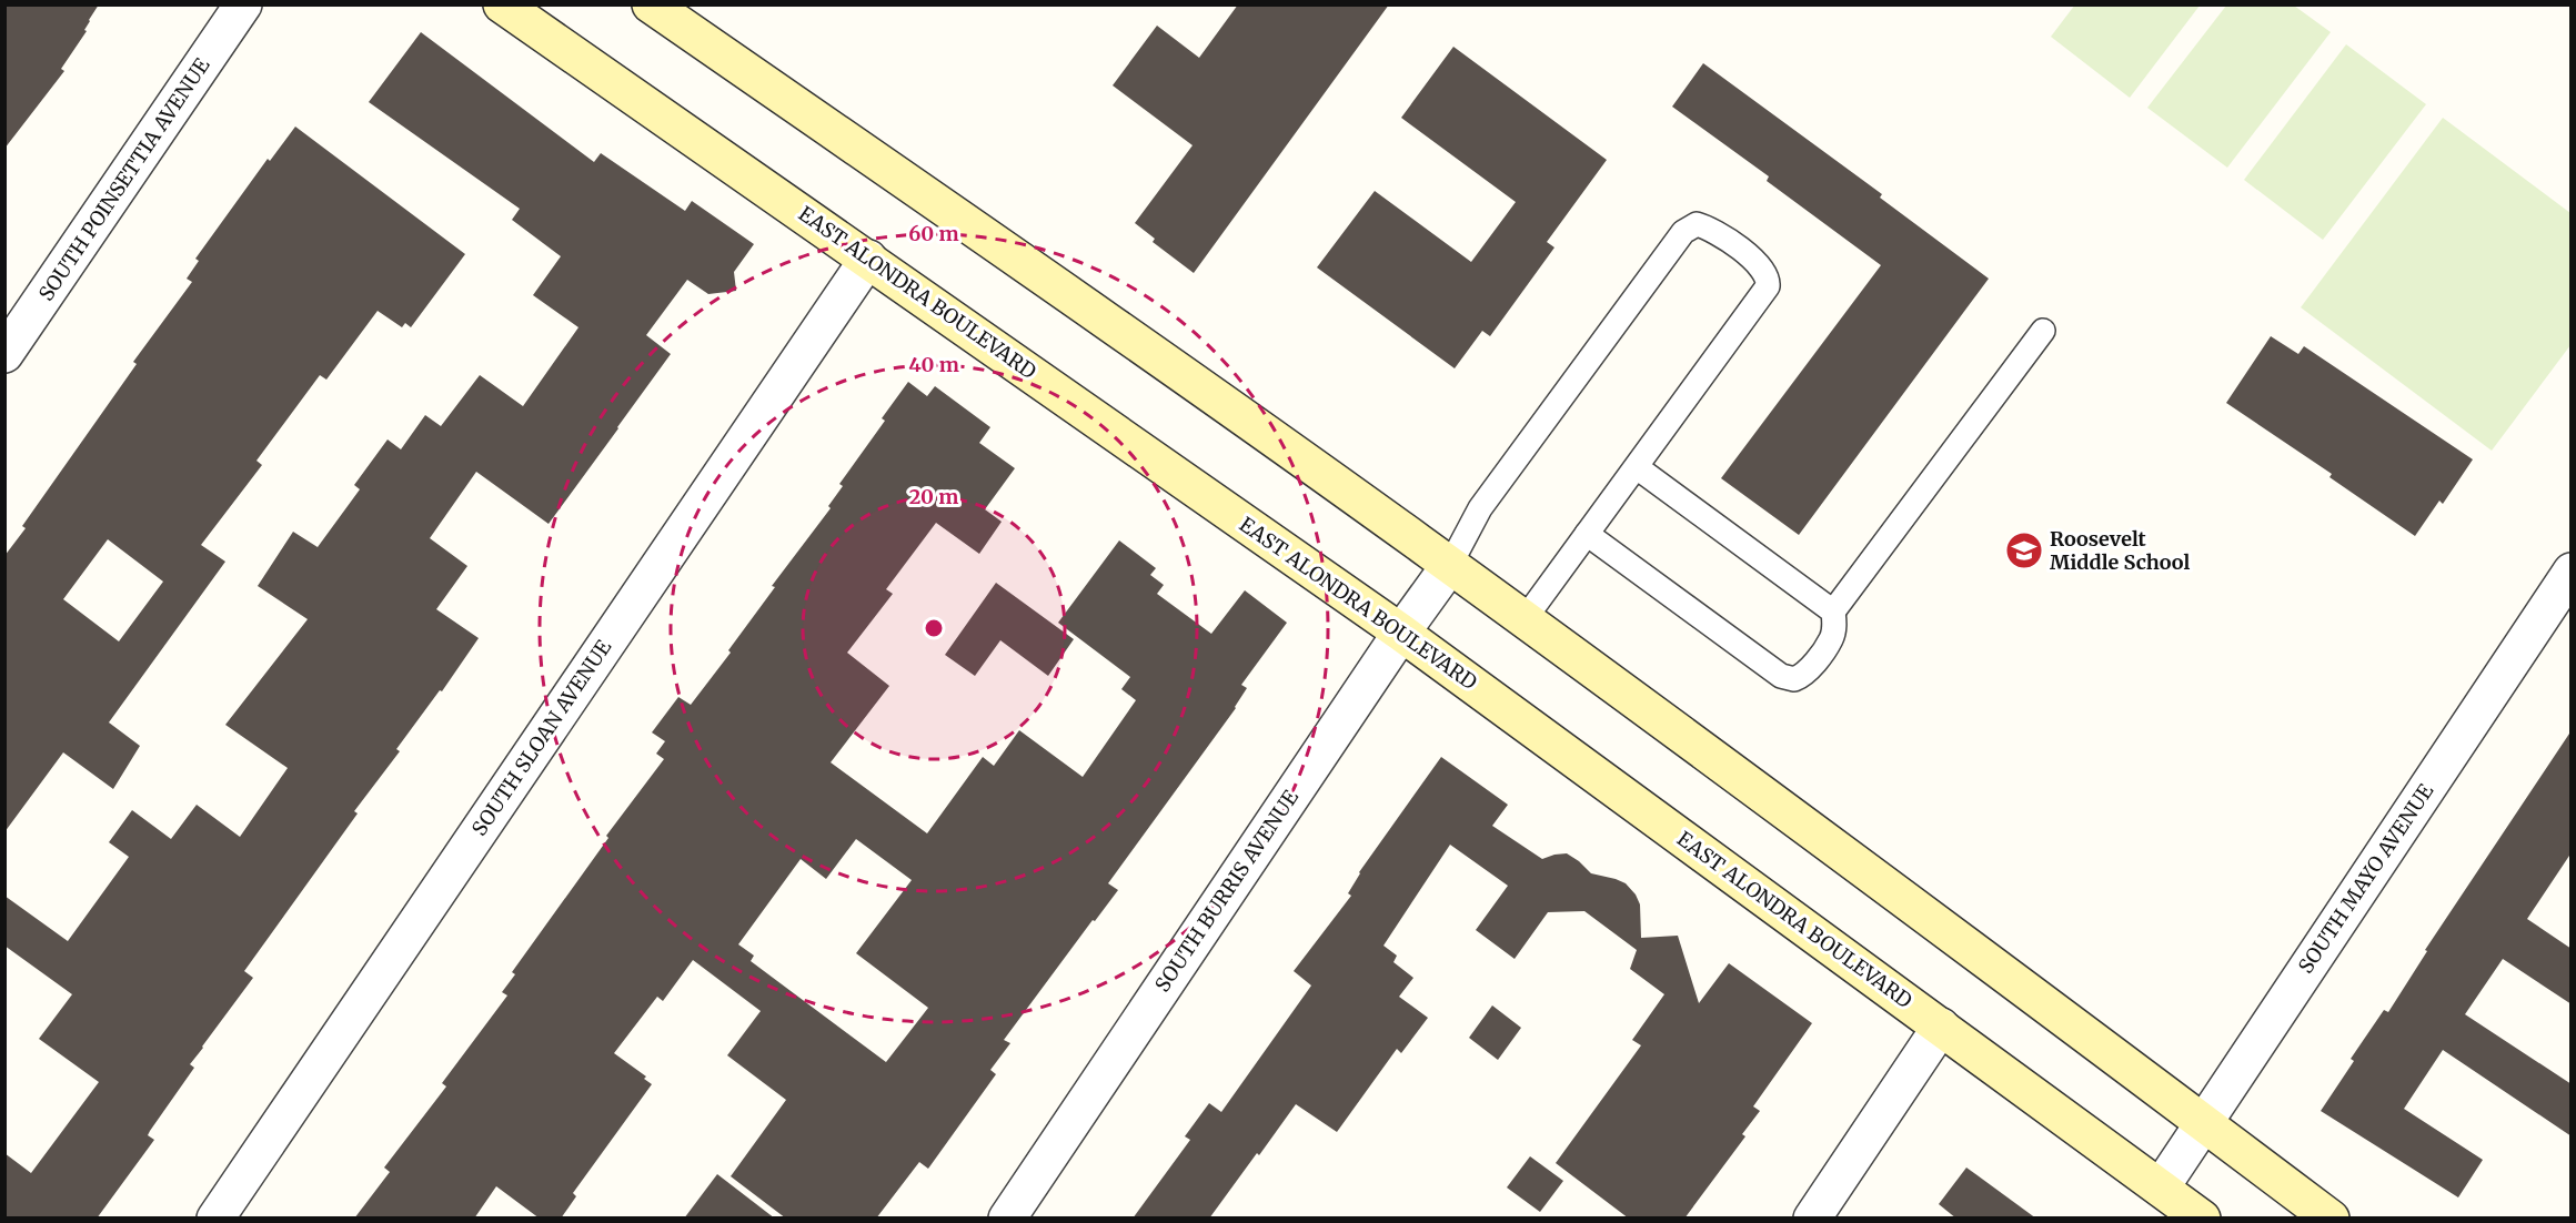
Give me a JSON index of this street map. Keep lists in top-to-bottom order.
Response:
{
  "streets": {
    "main road": ["EAST ALONDRA BOULEVARD"],
    "street": [
      "SOUTH POINSETTIA AVENUE",
      "SOUTH SLOAN AVENUE",
      "SOUTH MAYO AVENUE",
      "SOUTH BURRIS AVENUE"
    ]
  },
  "crossings": [
    ["EAST ALONDRA BOULEVARD", "SOUTH SLOAN AVENUE"],
    ["EAST ALONDRA BOULEVARD", "SOUTH MAYO AVENUE"],
    ["EAST ALONDRA BOULEVARD", "SOUTH BURRIS AVENUE"]
  ],
  "places": {
    "school or university": ["Roosevelt Middle School"]
  },
  "rings": ["60 m", "40 m", "20 m"]
}
